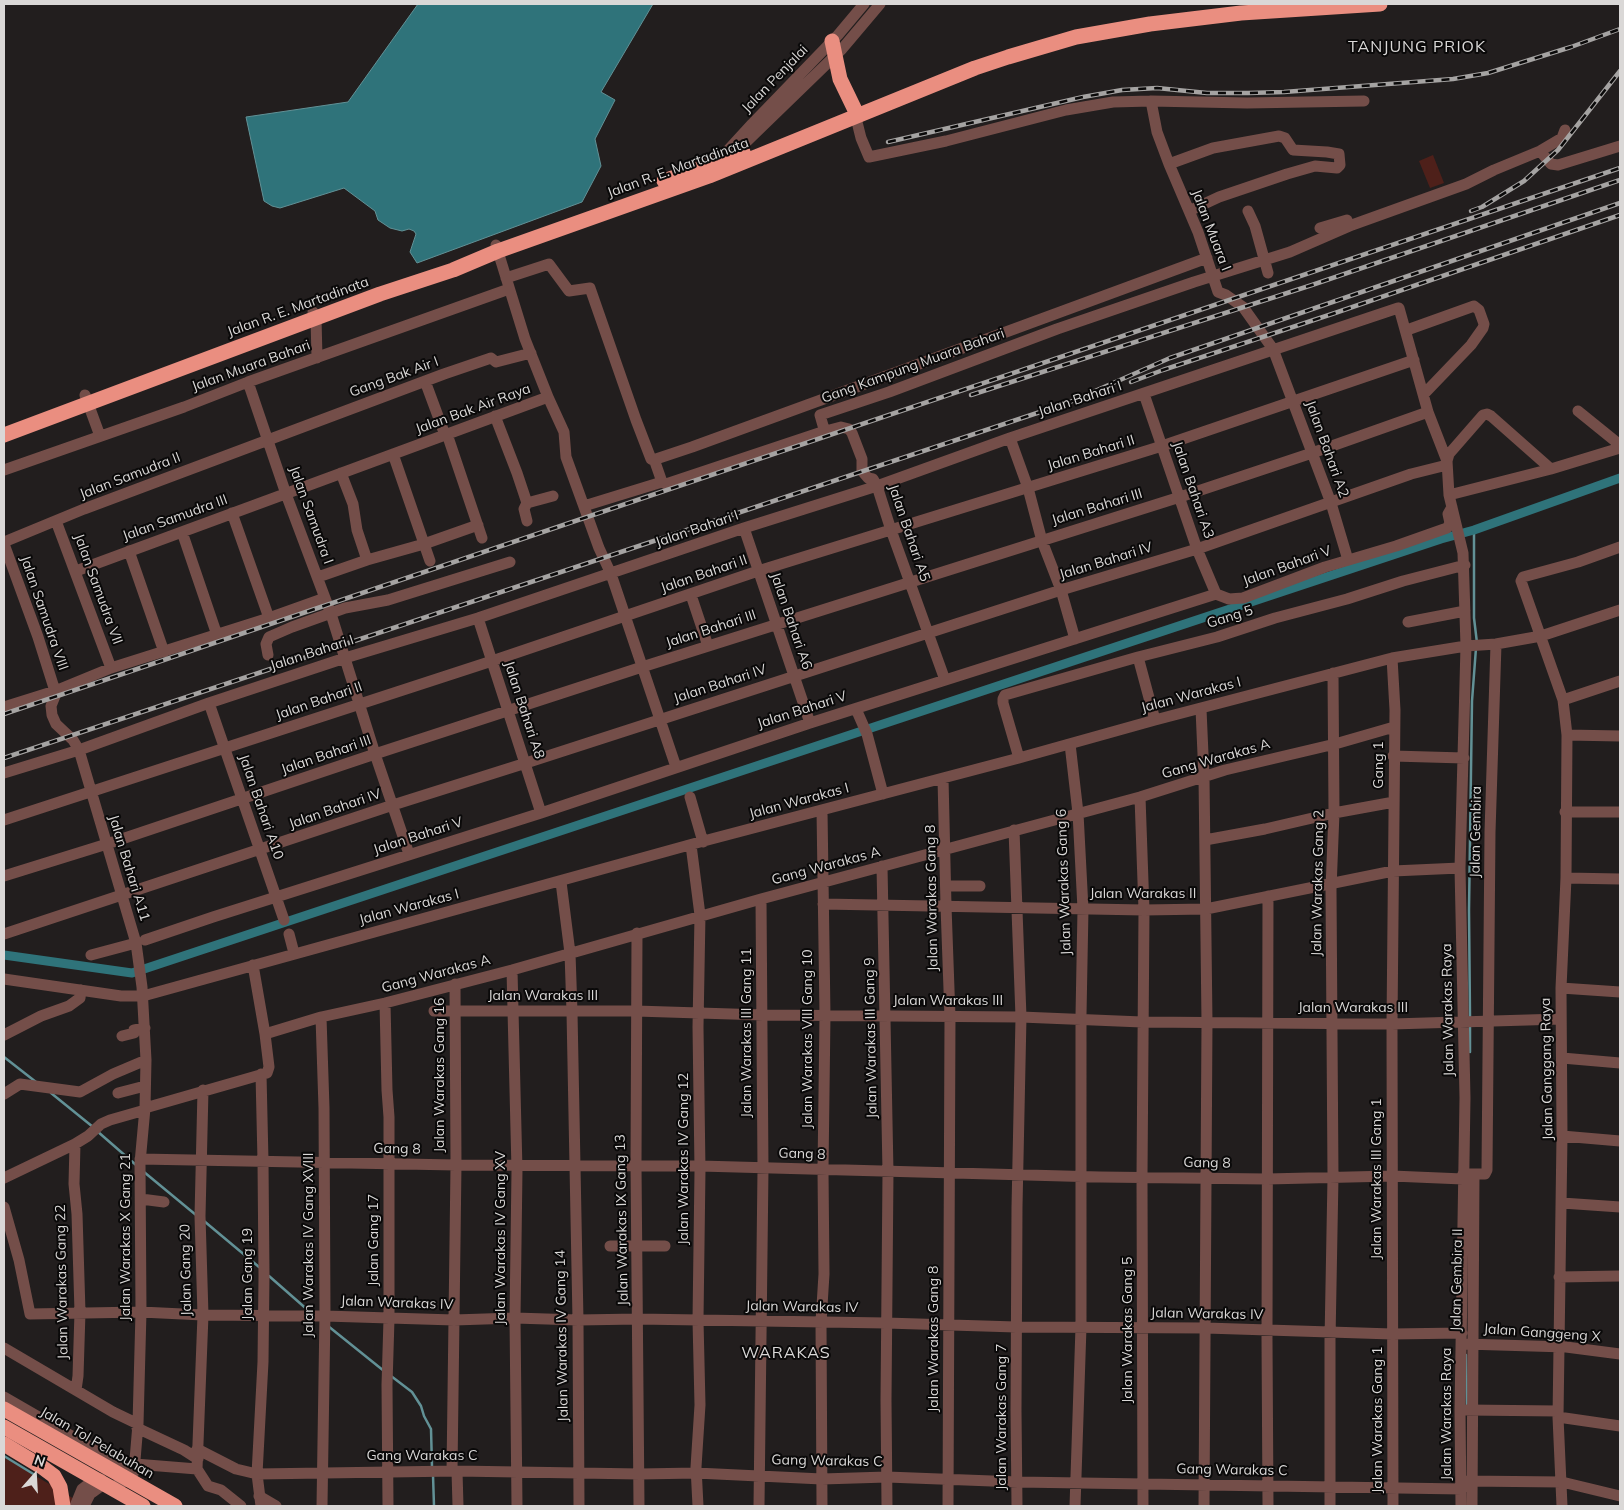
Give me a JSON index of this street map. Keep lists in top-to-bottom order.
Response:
{
  "streets": {
    "highway": ["Jalan R. E. Martadinata", "Jalan Tol Pelabuhan"],
    "street": [
      "Jalan Penjalai",
      "Jalan Muara I",
      "Jalan Muara Bahari",
      "Gang Kampung Muara Bahari",
      "Gang Bak Air I",
      "Jalan Bahari I",
      "Jalan Bak Air Raya",
      "Jalan Bahari A2",
      "Jalan Bahari II",
      "Jalan Samudra II",
      "Jalan Bahari A3",
      "Jalan Bahari III",
      "Jalan Samudra I",
      "Jalan Samudra III",
      "Jalan Bahari A5",
      "Jalan Bahari IV",
      "Jalan Bahari V",
      "Jalan Samudra VII",
      "Jalan Samudra VIII",
      "Gang 5",
      "Jalan Bahari A6",
      "Jalan Warakas I",
      "Jalan Bahari A8",
      "Gang Warakas A",
      "Gang 1",
      "Jalan Bahari A10",
      "Jalan Gembira",
      "Jalan Bahari A11",
      "Jalan Warakas Gang 6",
      "Jalan Warakas Gang 2",
      "Jalan Warakas II",
      "Jalan Warakas Gang 8",
      "Jalan Warakas III",
      "Jalan Warakas Raya",
      "Jalan Warakas III Gang 11",
      "Jalan Warakas III Gang 9",
      "Jalan Warakas VIII Gang 10",
      "Jalan Ganggang Raya",
      "Jalan Warakas Gang 16",
      "Gang 8",
      "Jalan Warakas IV Gang 12",
      "Jalan Warakas III Gang 1",
      "Jalan Warakas IX Gang 13",
      "Jalan Warakas X Gang 21",
      "Jalan Warakas IV Gang XV",
      "Jalan Gang 17",
      "Jalan Warakas IV Gang XVIII",
      "Jalan Gang 20",
      "Jalan Gang 19",
      "Jalan Warakas Gang 22",
      "Jalan Warakas IV",
      "Jalan Warakas Gang 5",
      "Jalan Ganggeng X",
      "Jalan Warakas IV Gang 14",
      "Jalan Warakas Gang 7",
      "Jalan Warakas Gang 1",
      "Gang Warakas C"
    ]
  },
  "crossings": [
    ["Jalan Penjalai", "Jalan R. E. Martadinata"],
    ["Jalan R. E. Martadinata", "Jalan Bak Air Raya"],
    ["Jalan Muara I", "Gang Kampung Muara Bahari"],
    ["Jalan Muara I", "Jalan Bahari I"],
    ["Jalan Muara I", "Jalan Bahari A2"],
    ["Jalan Muara Bahari", "Gang Kampung Muara Bahari"],
    ["Jalan Muara Bahari", "Jalan Bak Air Raya"],
    ["Jalan Muara Bahari", "Jalan Samudra I"],
    ["Gang Kampung Muara Bahari", "Jalan Bahari A5"],
    ["Gang Bak Air I", "Jalan Bak Air Raya"],
    ["Gang Bak Air I", "Jalan Samudra II"],
    ["Gang Bak Air I", "Jalan Samudra I"],
    ["Jalan Bahari I", "Jalan Bahari A2"],
    ["Jalan Bahari I", "Jalan Bahari A3"],
    ["Jalan Bahari I", "Jalan Samudra I"],
    ["Jalan Bahari I", "Jalan Bahari A5"],
    ["Jalan Bahari I", "Jalan Bahari A6"],
    ["Jalan Bahari I", "Jalan Bahari A8"],
    ["Jalan Bahari I", "Jalan Bahari A10"],
    ["Jalan Bahari I", "Jalan Bahari A11"],
    ["Jalan Bahari I", "Jalan Warakas Raya"],
    ["Jalan Bak Air Raya", "Jalan Samudra I"],
    ["Jalan Bak Air Raya", "Jalan Samudra III"],
    ["Jalan Bahari A2", "Jalan Bahari II"],
    ["Jalan Bahari A2", "Jalan Bahari III"],
    ["Jalan Bahari A2", "Jalan Bahari IV"],
    ["Jalan Bahari A2", "Jalan Bahari V"],
    ["Jalan Bahari II", "Jalan Bahari A3"],
    ["Jalan Bahari II", "Jalan Samudra I"],
    ["Jalan Bahari II", "Jalan Bahari A5"],
    ["Jalan Bahari II", "Jalan Bahari A6"],
    ["Jalan Bahari II", "Jalan Bahari A8"],
    ["Jalan Bahari II", "Jalan Bahari A10"],
    ["Jalan Bahari II", "Jalan Bahari A11"],
    ["Jalan Bahari II", "Jalan Warakas Raya"],
    ["Jalan Samudra II", "Jalan Samudra I"],
    ["Jalan Samudra II", "Jalan Samudra VII"],
    ["Jalan Samudra II", "Jalan Samudra VIII"],
    ["Jalan Bahari A3", "Jalan Bahari III"],
    ["Jalan Bahari A3", "Jalan Bahari IV"],
    ["Jalan Bahari A3", "Jalan Bahari V"],
    ["Jalan Bahari III", "Jalan Samudra I"],
    ["Jalan Bahari III", "Jalan Bahari A5"],
    ["Jalan Bahari III", "Jalan Bahari A6"],
    ["Jalan Bahari III", "Jalan Bahari A8"],
    ["Jalan Bahari III", "Jalan Bahari A10"],
    ["Jalan Bahari III", "Jalan Bahari A11"],
    ["Jalan Bahari III", "Jalan Warakas Raya"],
    ["Jalan Samudra I", "Jalan Samudra III"],
    ["Jalan Samudra I", "Jalan Bahari IV"],
    ["Jalan Samudra I", "Jalan Bahari V"],
    ["Jalan Samudra III", "Jalan Samudra VII"],
    ["Jalan Bahari A5", "Jalan Bahari IV"],
    ["Jalan Bahari A5", "Jalan Bahari V"],
    ["Jalan Bahari IV", "Jalan Bahari A6"],
    ["Jalan Bahari IV", "Jalan Bahari A8"],
    ["Jalan Bahari IV", "Jalan Bahari A10"],
    ["Jalan Bahari IV", "Jalan Bahari A11"],
    ["Jalan Bahari IV", "Jalan Warakas Raya"],
    ["Jalan Bahari V", "Jalan Bahari A6"],
    ["Jalan Bahari V", "Jalan Bahari A8"],
    ["Jalan Bahari V", "Jalan Bahari A10"],
    ["Jalan Bahari V", "Jalan Bahari A11"],
    ["Jalan Bahari V", "Jalan Warakas Raya"],
    ["Gang 5", "Jalan Warakas I"],
    ["Gang 5", "Jalan Warakas Raya"],
    ["Jalan Warakas I", "Gang 1"],
    ["Jalan Warakas I", "Jalan Gembira"],
    ["Jalan Warakas I", "Jalan Bahari A11"],
    ["Jalan Warakas I", "Jalan Warakas Gang 6"],
    ["Jalan Warakas I", "Jalan Warakas Gang 2"],
    ["Jalan Warakas I", "Jalan Warakas Gang 8"],
    ["Jalan Warakas I", "Jalan Warakas Raya"],
    ["Jalan Warakas I", "Jalan Warakas VIII Gang 10"],
    ["Jalan Warakas I", "Jalan Ganggang Raya"],
    ["Jalan Warakas I", "Jalan Warakas IV Gang 12"],
    ["Jalan Warakas I", "Jalan Warakas X Gang 21"],
    ["Jalan Warakas I", "Jalan Warakas IV Gang 14"],
    ["Gang Warakas A", "Gang 1"],
    ["Gang Warakas A", "Jalan Warakas Gang 6"],
    ["Gang Warakas A", "Jalan Warakas Gang 2"],
    ["Gang Warakas A", "Jalan Warakas Gang 8"],
    ["Gang Warakas A", "Jalan Warakas III Gang 11"],
    ["Gang Warakas A", "Jalan Warakas III Gang 9"],
    ["Gang Warakas A", "Jalan Warakas VIII Gang 10"],
    ["Gang Warakas A", "Jalan Warakas Gang 16"],
    ["Gang Warakas A", "Jalan Warakas IV Gang 12"],
    ["Gang Warakas A", "Jalan Warakas IX Gang 13"],
    ["Gang Warakas A", "Jalan Warakas IV Gang XV"],
    ["Gang Warakas A", "Jalan Gang 17"],
    ["Gang Warakas A", "Jalan Warakas IV Gang XVIII"],
    ["Gang Warakas A", "Jalan Warakas IV Gang 14"],
    ["Gang 1", "Jalan Warakas II"],
    ["Jalan Gembira", "Jalan Warakas III"],
    ["Jalan Bahari A11", "Jalan Warakas X Gang 21"],
    ["Jalan Warakas Gang 6", "Jalan Warakas II"],
    ["Jalan Warakas Gang 6", "Jalan Warakas III"],
    ["Jalan Warakas Gang 6", "Gang 8"],
    ["Jalan Warakas Gang 6", "Jalan Warakas IV"],
    ["Jalan Warakas Gang 2", "Jalan Warakas II"],
    ["Jalan Warakas Gang 2", "Jalan Warakas III"],
    ["Jalan Warakas Gang 2", "Gang 8"],
    ["Jalan Warakas II", "Jalan Warakas Gang 8"],
    ["Jalan Warakas II", "Jalan Warakas Raya"],
    ["Jalan Warakas II", "Jalan Warakas III Gang 9"],
    ["Jalan Warakas II", "Jalan Warakas VIII Gang 10"],
    ["Jalan Warakas Gang 8", "Jalan Warakas III"],
    ["Jalan Warakas Gang 8", "Gang 8"],
    ["Jalan Warakas Gang 8", "Jalan Warakas IV"],
    ["Jalan Warakas Gang 8", "Gang Warakas C"],
    ["Jalan Warakas III", "Jalan Warakas Raya"],
    ["Jalan Warakas III", "Jalan Warakas III Gang 11"],
    ["Jalan Warakas III", "Jalan Warakas III Gang 9"],
    ["Jalan Warakas III", "Jalan Warakas VIII Gang 10"],
    ["Jalan Warakas III", "Jalan Ganggang Raya"],
    ["Jalan Warakas III", "Jalan Warakas Gang 16"],
    ["Jalan Warakas III", "Jalan Warakas IV Gang 12"],
    ["Jalan Warakas III", "Jalan Warakas III Gang 1"],
    ["Jalan Warakas III", "Jalan Warakas IX Gang 13"],
    ["Jalan Warakas III", "Jalan Warakas IV Gang XV"],
    ["Jalan Warakas III", "Jalan Warakas Gang 5"],
    ["Jalan Warakas III", "Jalan Warakas IV Gang 14"],
    ["Jalan Warakas III", "Jalan Warakas Gang 7"],
    ["Jalan Warakas Raya", "Gang 8"],
    ["Jalan Warakas Raya", "Jalan Warakas IV"],
    ["Jalan Warakas Raya", "Jalan Ganggeng X"],
    ["Jalan Warakas Raya", "Gang Warakas C"],
    ["Jalan Warakas III Gang 11", "Gang 8"],
    ["Jalan Warakas III Gang 11", "Jalan Warakas IV"],
    ["Jalan Warakas III Gang 11", "Gang Warakas C"],
    ["Jalan Warakas III Gang 9", "Gang 8"],
    ["Jalan Warakas III Gang 9", "Jalan Warakas IV"],
    ["Jalan Warakas III Gang 9", "Gang Warakas C"],
    ["Jalan Warakas VIII Gang 10", "Gang 8"],
    ["Jalan Warakas VIII Gang 10", "Jalan Warakas IV"],
    ["Jalan Warakas VIII Gang 10", "Gang Warakas C"],
    ["Jalan Ganggang Raya", "Jalan Ganggeng X"],
    ["Jalan Ganggang Raya", "Gang Warakas C"],
    ["Jalan Warakas Gang 16", "Gang 8"],
    ["Jalan Warakas Gang 16", "Jalan Warakas IV"],
    ["Jalan Warakas Gang 16", "Gang Warakas C"],
    ["Gang 8", "Jalan Warakas IV Gang 12"],
    ["Gang 8", "Jalan Warakas III Gang 1"],
    ["Gang 8", "Jalan Warakas IX Gang 13"],
    ["Gang 8", "Jalan Warakas X Gang 21"],
    ["Gang 8", "Jalan Warakas IV Gang XV"],
    ["Gang 8", "Jalan Gang 17"],
    ["Gang 8", "Jalan Warakas IV Gang XVIII"],
    ["Gang 8", "Jalan Gang 20"],
    ["Gang 8", "Jalan Gang 19"],
    ["Gang 8", "Jalan Warakas Gang 5"],
    ["Gang 8", "Jalan Warakas IV Gang 14"],
    ["Gang 8", "Jalan Warakas Gang 7"],
    ["Jalan Warakas IV Gang 12", "Jalan Warakas IV"],
    ["Jalan Warakas IV Gang 12", "Gang Warakas C"],
    ["Jalan Warakas III Gang 1", "Jalan Warakas IV"],
    ["Jalan Warakas III Gang 1", "Jalan Warakas Gang 1"],
    ["Jalan Warakas IX Gang 13", "Jalan Warakas IV"],
    ["Jalan Warakas IX Gang 13", "Gang Warakas C"],
    ["Jalan Warakas X Gang 21", "Jalan Warakas IV"],
    ["Jalan Warakas X Gang 21", "Gang Warakas C"],
    ["Jalan Warakas IV Gang XV", "Jalan Warakas IV"],
    ["Jalan Warakas IV Gang XV", "Gang Warakas C"],
    ["Jalan Gang 17", "Jalan Warakas IV"],
    ["Jalan Gang 17", "Gang Warakas C"],
    ["Jalan Warakas IV Gang XVIII", "Jalan Warakas IV"],
    ["Jalan Warakas IV Gang XVIII", "Gang Warakas C"],
    ["Jalan Gang 20", "Jalan Warakas IV"],
    ["Jalan Gang 20", "Gang Warakas C"],
    ["Jalan Gang 19", "Jalan Warakas IV"],
    ["Jalan Gang 19", "Gang Warakas C"],
    ["Jalan Warakas Gang 22", "Jalan Warakas IV"],
    ["Jalan Warakas Gang 22", "Gang Warakas C"],
    ["Jalan Warakas IV", "Jalan Warakas Gang 5"],
    ["Jalan Warakas IV", "Jalan Ganggeng X"],
    ["Jalan Warakas IV", "Jalan Warakas IV Gang 14"],
    ["Jalan Warakas IV", "Jalan Warakas Gang 7"],
    ["Jalan Warakas IV", "Jalan Warakas Gang 1"],
    ["Jalan Warakas Gang 5", "Gang Warakas C"],
    ["Jalan Warakas IV Gang 14", "Gang Warakas C"],
    ["Jalan Warakas Gang 7", "Gang Warakas C"],
    ["Jalan Warakas Gang 1", "Gang Warakas C"]
  ],
  "districts": ["TANJUNG PRIOK", "WARAKAS"],
  "north": "top"
}
